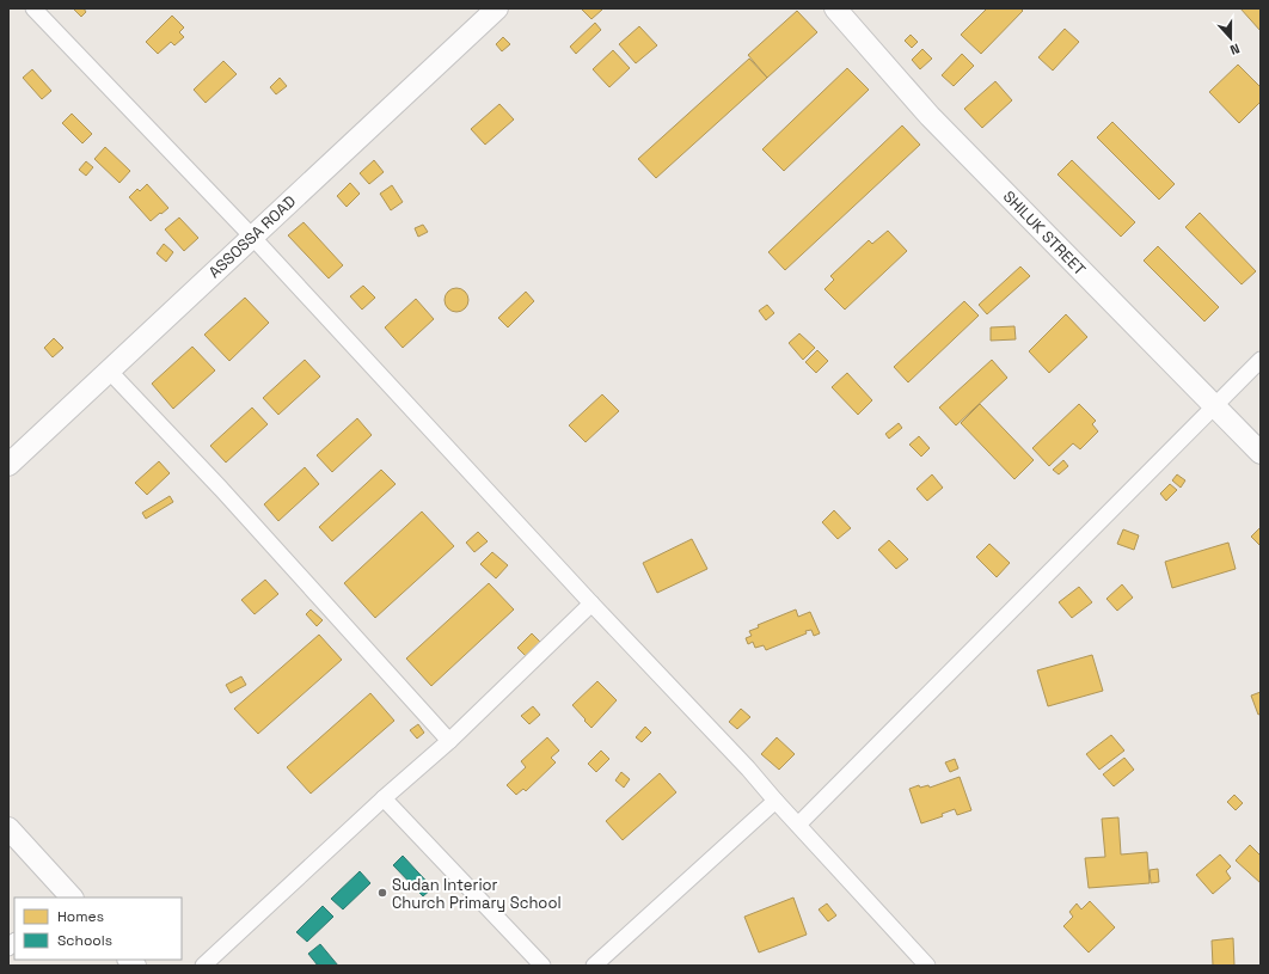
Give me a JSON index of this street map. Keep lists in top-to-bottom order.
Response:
{
  "streets": {
    "street": ["SHILUK STREET", "ASSOSSA ROAD"]
  },
  "places": ["Sudan Interior Church Primary School"],
  "legend": ["Homes", "Schools"],
  "north": "bottom"
}
